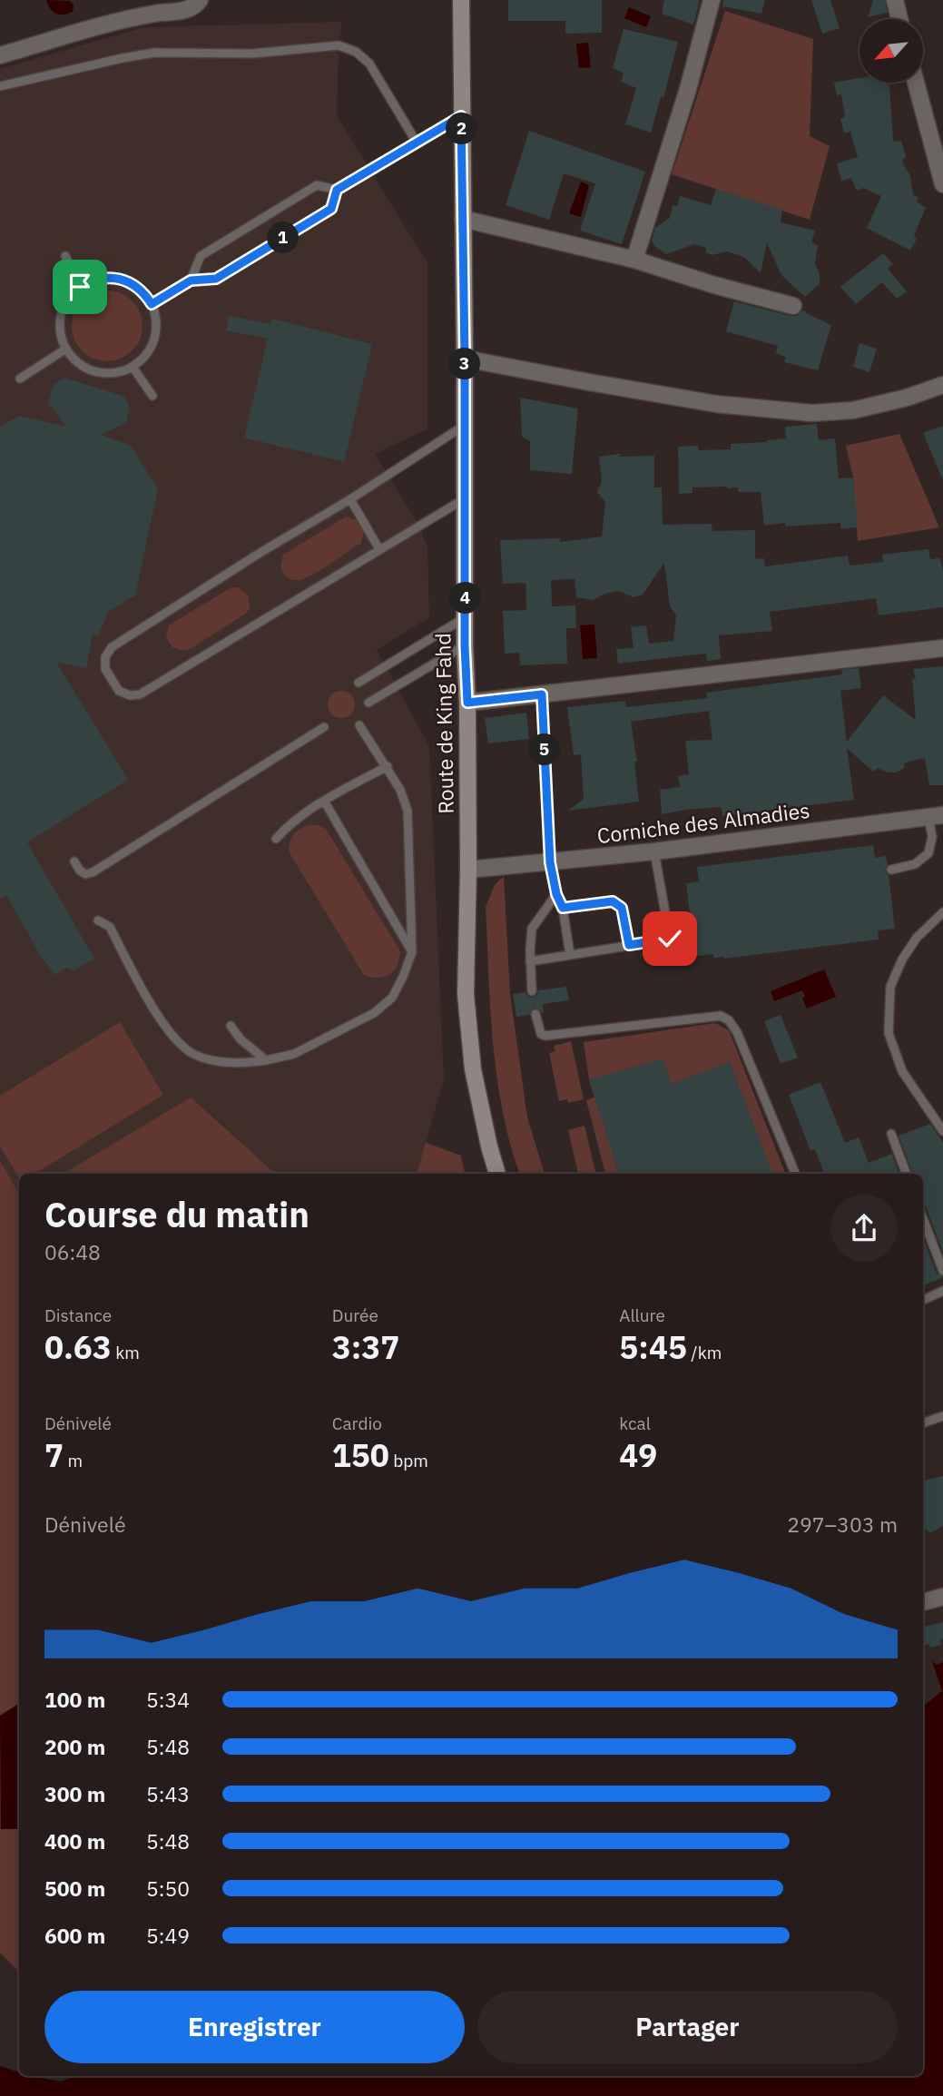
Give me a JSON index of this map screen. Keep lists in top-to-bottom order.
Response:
{
  "streets": {
    "street": ["Route de King Fahd", "Corniche des Almadies"]
  },
  "crossings": [
    ["Route de King Fahd", "Corniche des Almadies"]
  ],
  "north": "bottom left",
  "page": {
    "pins": [
      "2",
      "1",
      "3",
      "4",
      "5"
    ],
    "heading": ["Course du matin", "06:48"],
    "stats": [
      ["Distance", "0.63 km"],
      ["Durée", "3:37"],
      ["Allure", "5:45 /km"],
      ["Dénivelé", "7 m"],
      ["Cardio", "150 bpm"],
      ["kcal", "49"]
    ],
    "chart": ["Dénivelé", "297–303 m"],
    "list": [
      {
        "name": "100 m",
        "note": "5:34"
      },
      {
        "name": "200 m",
        "note": "5:48"
      },
      {
        "name": "300 m",
        "note": "5:43"
      },
      {
        "name": "400 m",
        "note": "5:48"
      },
      {
        "name": "500 m",
        "note": "5:50"
      },
      {
        "name": "600 m",
        "note": "5:49"
      }
    ],
    "buttons": ["Enregistrer", "Partager"]
  }
}
